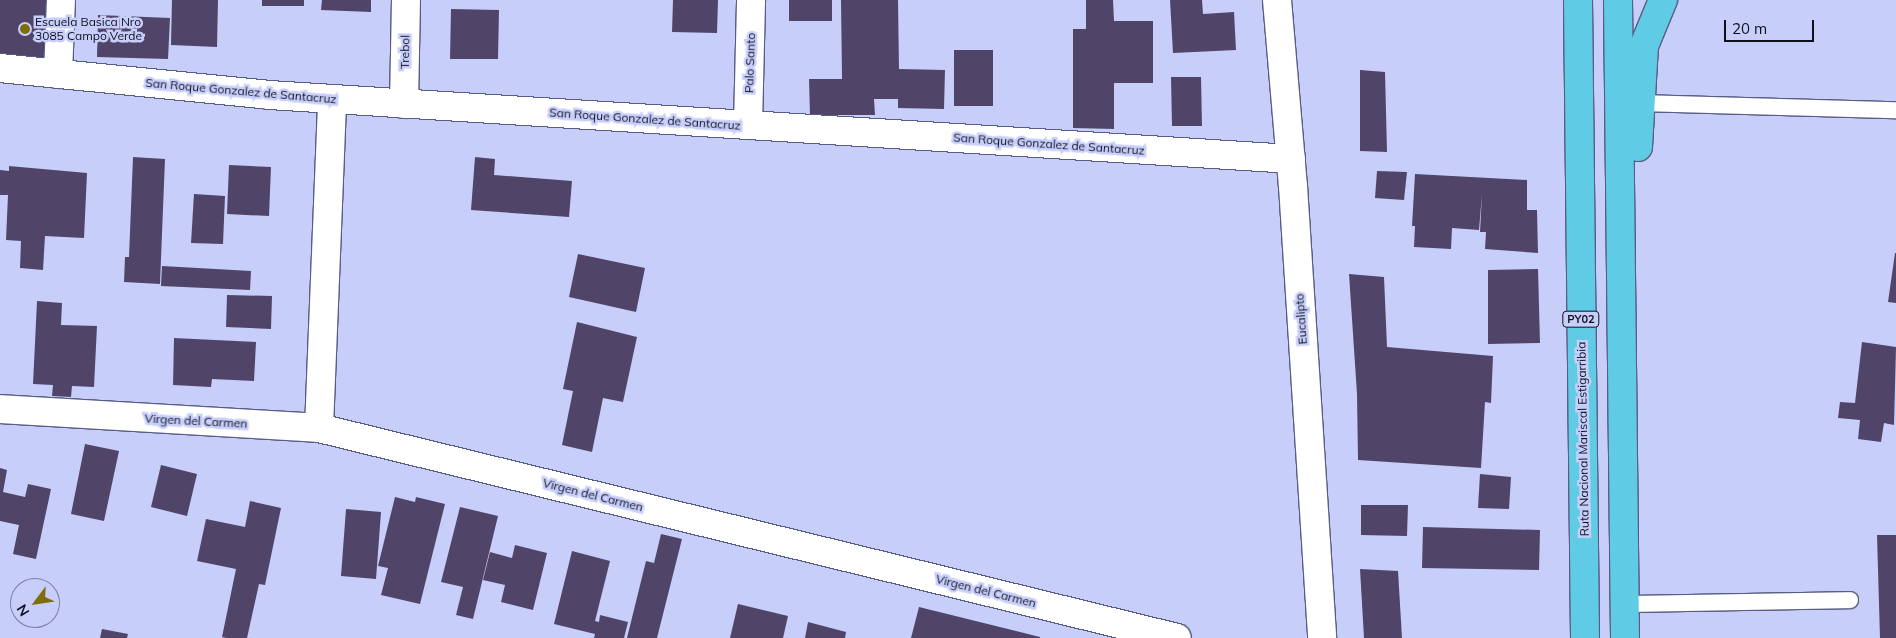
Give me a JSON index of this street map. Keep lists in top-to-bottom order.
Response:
{
  "streets": {
    "highway": ["PY02", "Ruta Nacional Mariscal Estigarribia"],
    "street": [
      "Trebol",
      "Palo Santo",
      "San Roque Gonzalez de Santacruz",
      "Eucalipto",
      "Virgen del Carmen"
    ]
  },
  "crossings": [
    ["Trebol", "San Roque Gonzalez de Santacruz"],
    ["Palo Santo", "San Roque Gonzalez de Santacruz"],
    ["San Roque Gonzalez de Santacruz", "Eucalipto"]
  ],
  "places": ["Escuela Basica Nro 3085 Campo Verde"],
  "scale_bar": "20 m",
  "north": "bottom left"
}
